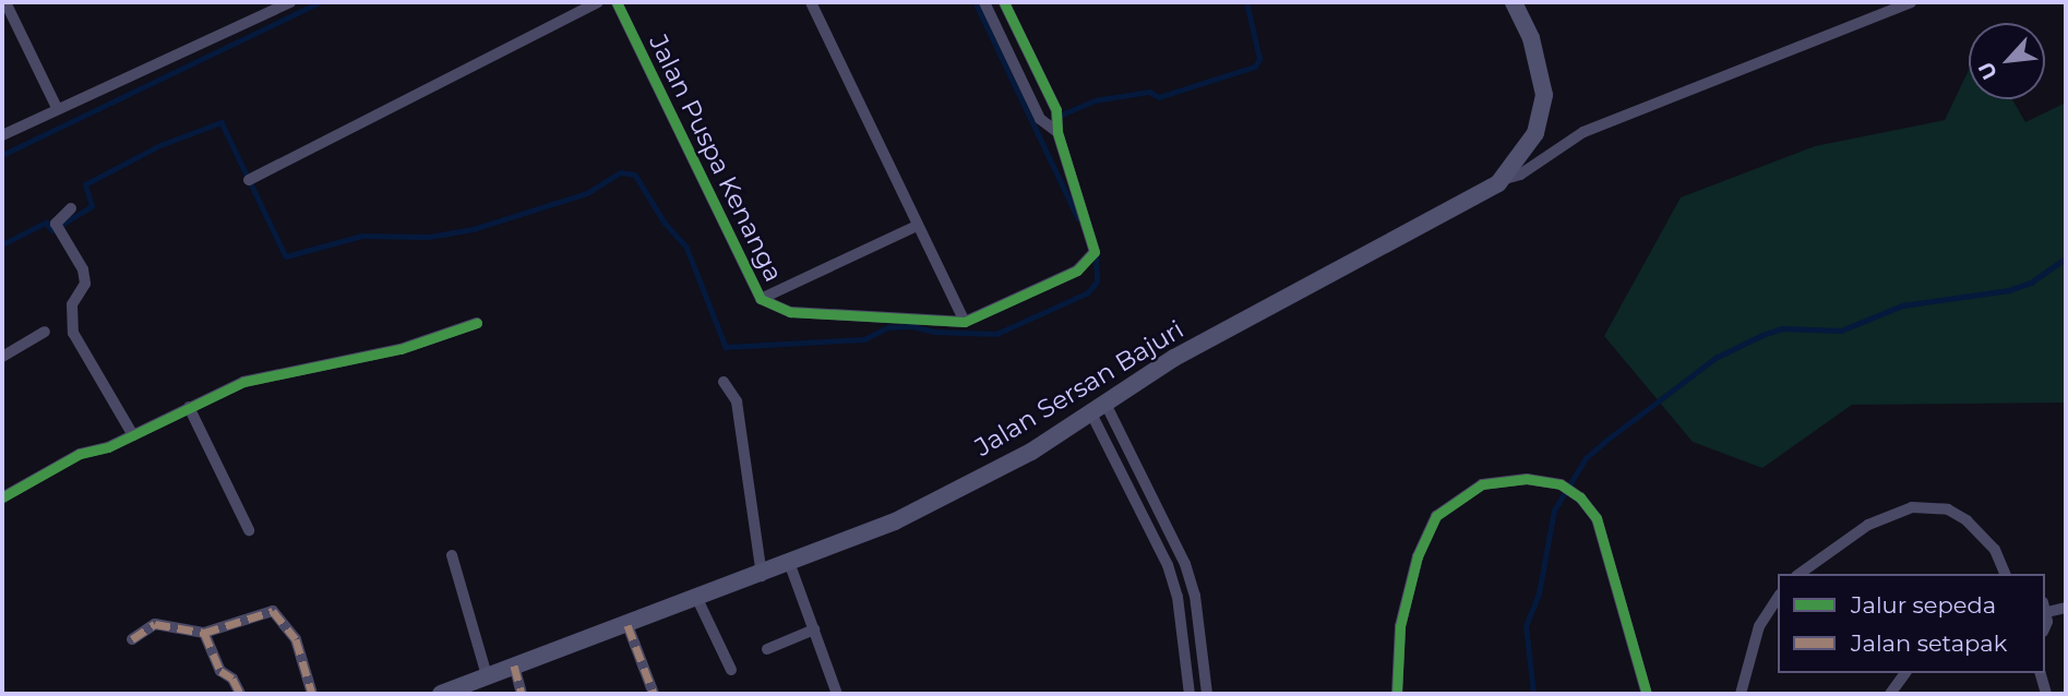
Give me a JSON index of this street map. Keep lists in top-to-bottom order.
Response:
{
  "streets": {
    "main road": ["Jalan Sersan Bajuri"],
    "street": ["Jalan Puspa Kenanga"]
  },
  "legend": ["Jalur sepeda", "Jalan setapak"],
  "north": "bottom left"
}
